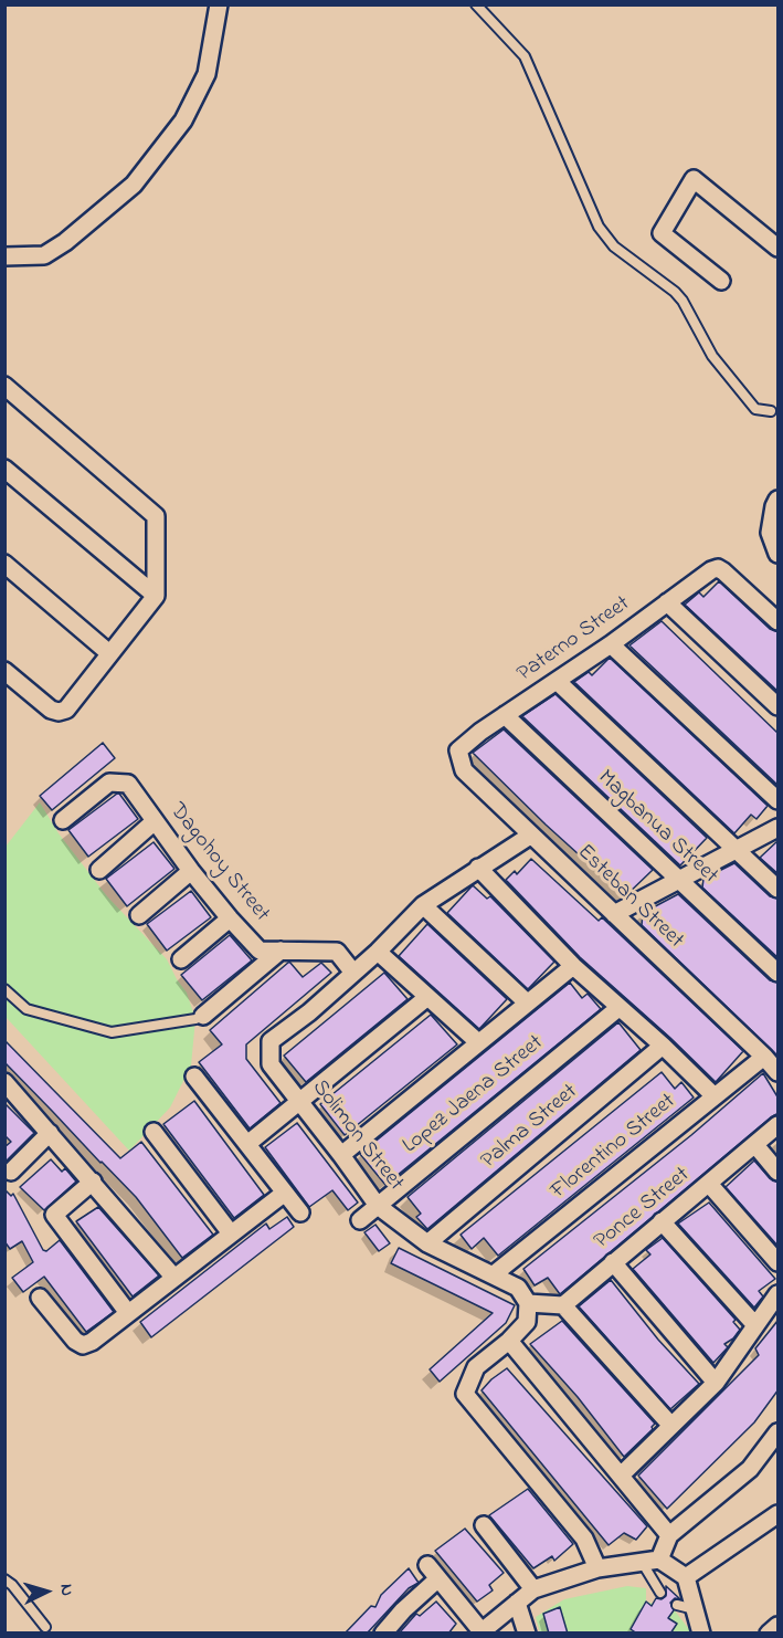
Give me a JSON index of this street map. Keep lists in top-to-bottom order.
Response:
{
  "streets": {
    "street": [
      "Paterno Street",
      "Magbanua Street",
      "Dagohoy Street",
      "Esteban Street",
      "Lopez Jaena Street",
      "Palma Street",
      "Solimon Street",
      "Florentino Street",
      "Ponce Street"
    ]
  },
  "crossings": [
    ["Paterno Street", "Magbanua Street"],
    ["Paterno Street", "Esteban Street"],
    ["Dagohoy Street", "Solimon Street"],
    ["Esteban Street", "Solimon Street"],
    ["Esteban Street", "Florentino Street"],
    ["Lopez Jaena Street", "Solimon Street"],
    ["Palma Street", "Solimon Street"],
    ["Solimon Street", "Florentino Street"]
  ],
  "north": "right"
}
